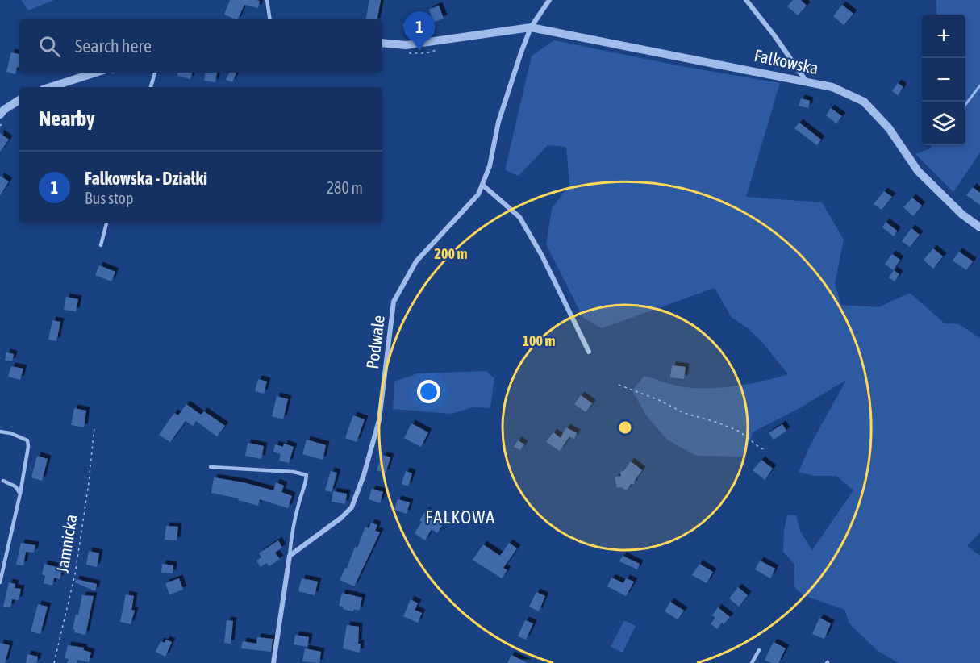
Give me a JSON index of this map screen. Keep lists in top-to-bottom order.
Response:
{
  "streets": {
    "street": ["Falkowska", "Podwale"],
    "path": ["Jamnicka"]
  },
  "crossings": [
    ["Falkowska", "Podwale"]
  ],
  "districts": ["FALKOWA"],
  "page": {
    "pins": "1",
    "map_buttons": ["+", "−"],
    "search": "Search here",
    "heading": "Nearby",
    "list": [
      {
        "mark": "1",
        "name": "Falkowska - Działki",
        "note": "Bus stop",
        "value": "280 m"
      }
    ]
  },
  "rings": ["200 m", "100 m"]
}
